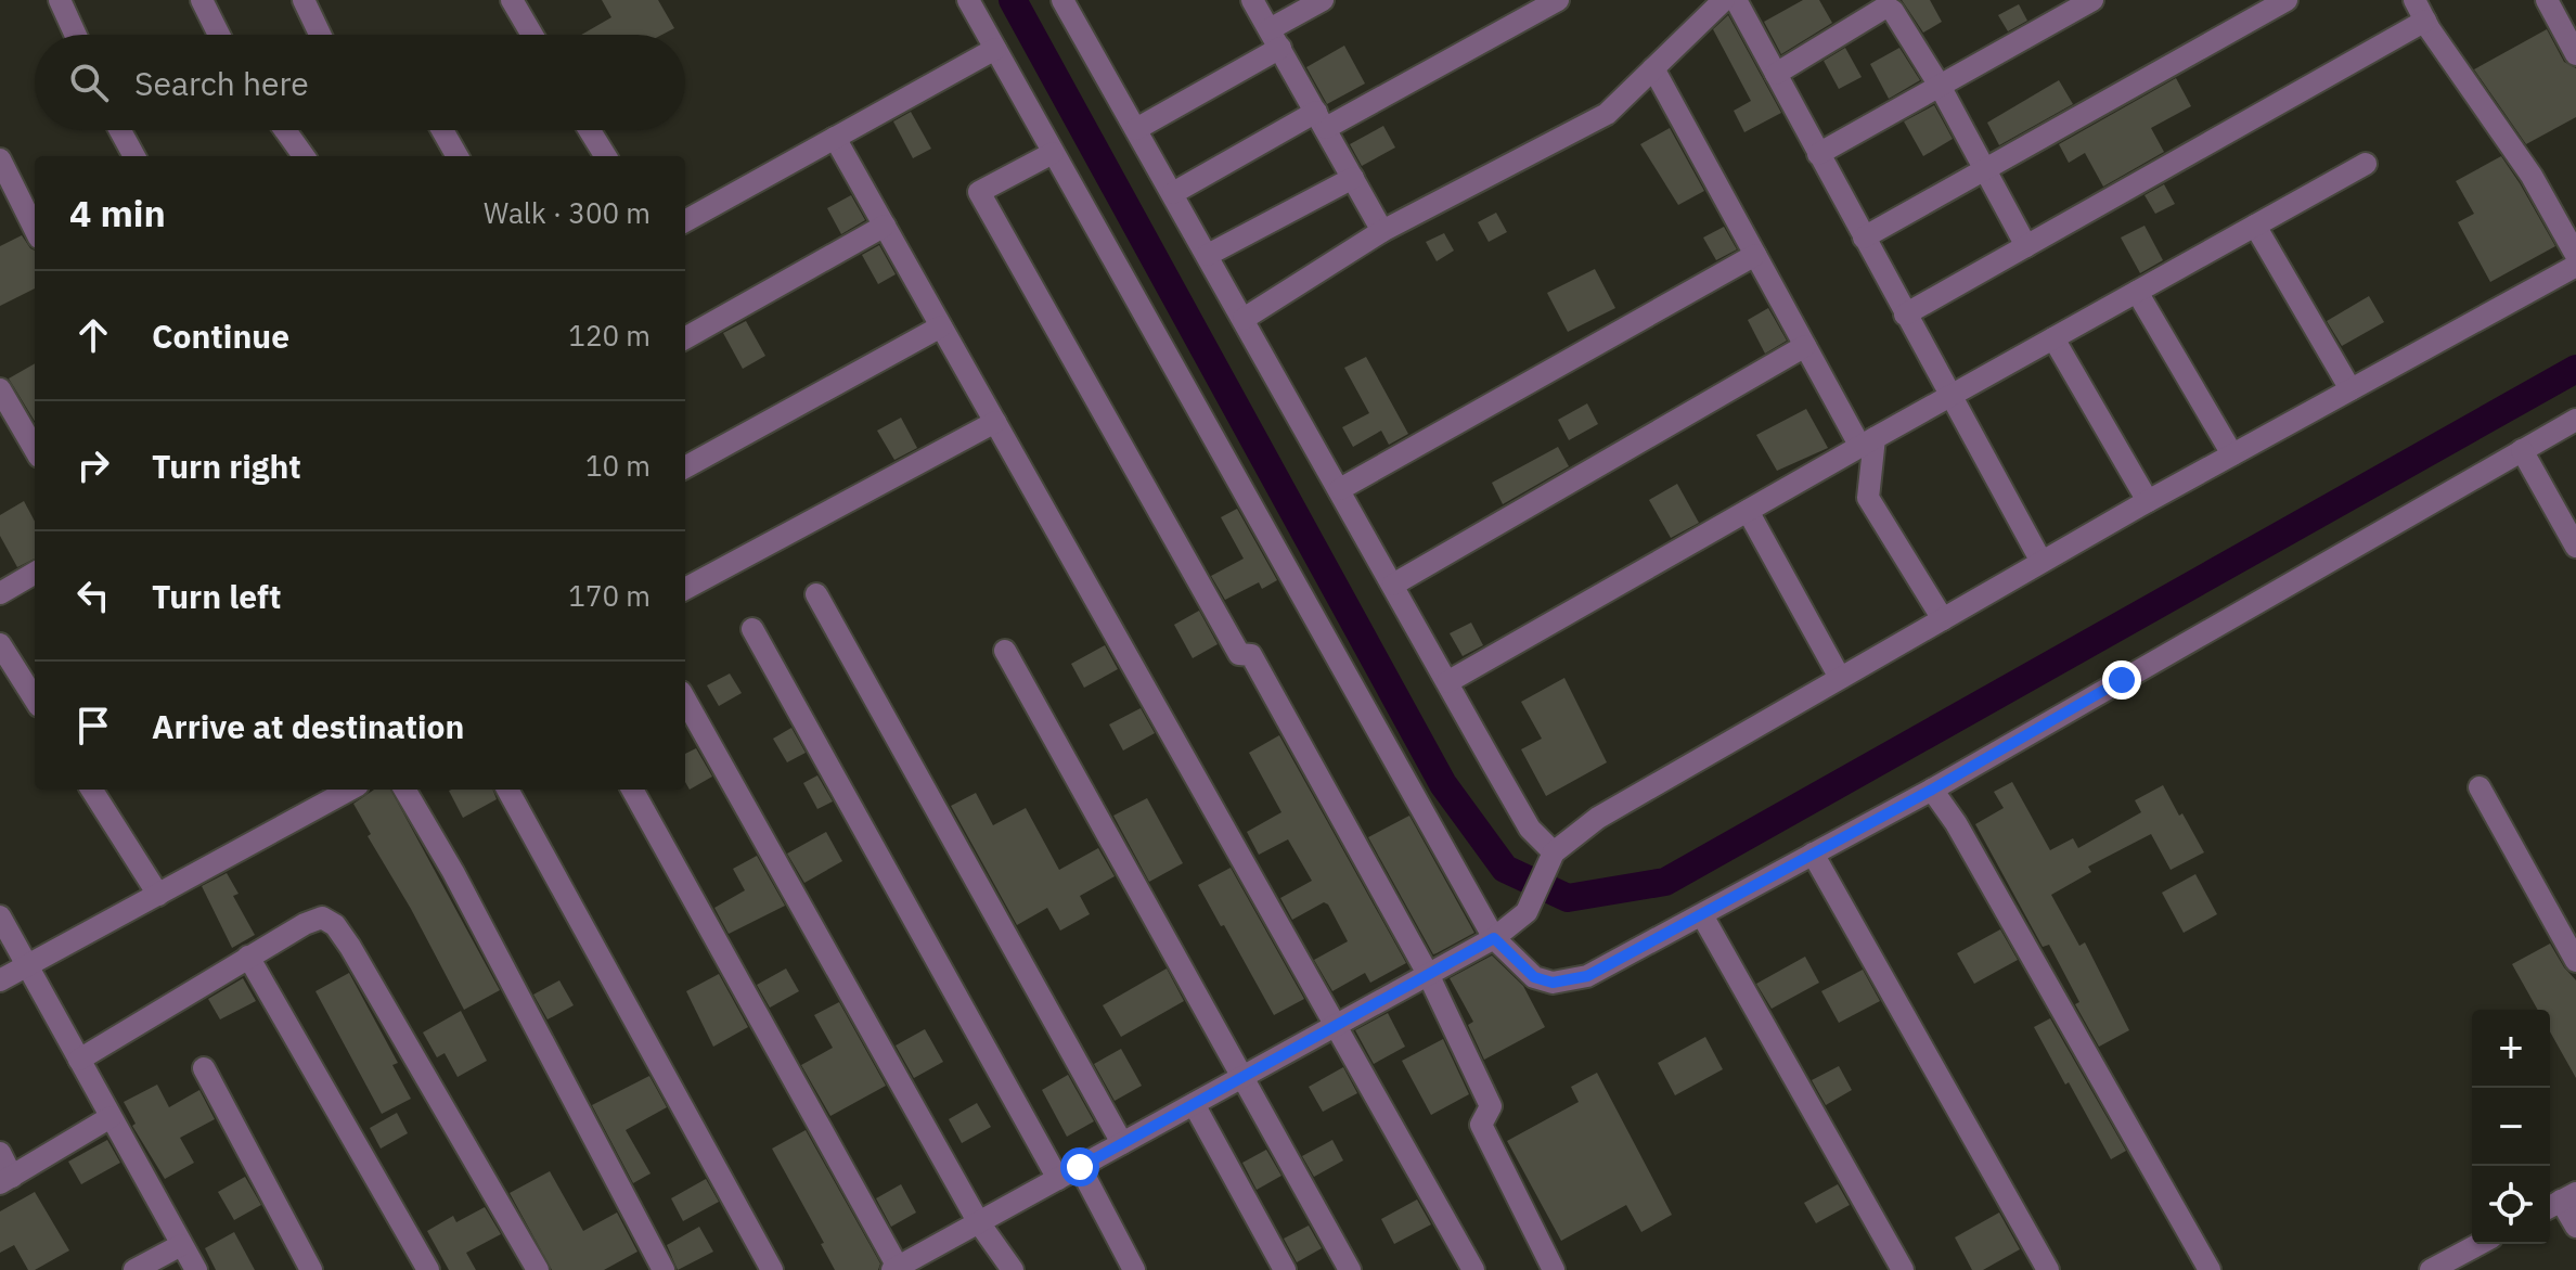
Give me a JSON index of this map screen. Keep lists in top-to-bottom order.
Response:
{
  "page": {
    "search": "Search here",
    "heading": ["4 min", "Walk · 300 m"],
    "list": [
      ["Continue", "120 m"],
      ["Turn right", "10 m"],
      ["Turn left", "170 m"],
      "Arrive at destination"
    ],
    "map_buttons": ["+", "−"]
  }
}
